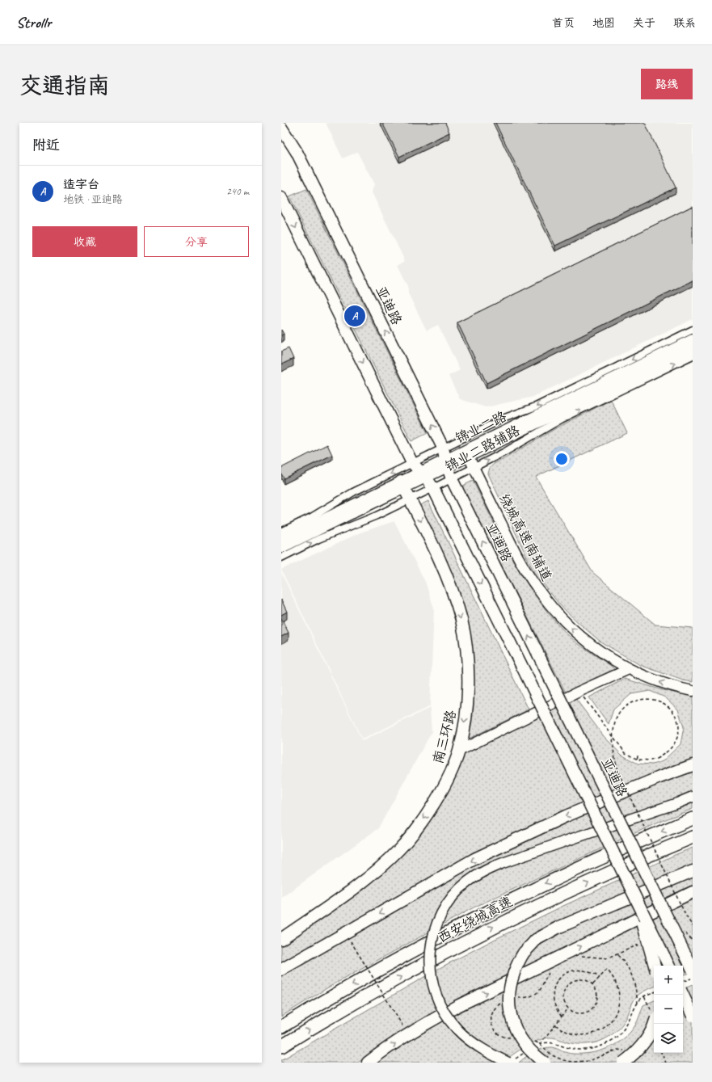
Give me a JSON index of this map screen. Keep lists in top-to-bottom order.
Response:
{
  "streets": {
    "highway": ["亚迪路", "南三环路", "西安绕城高速"],
    "main road": ["锦业二路", "绕城高速南辅道"],
    "street": ["锦业二路辅路"]
  },
  "crossings": [
    ["亚迪路", "锦业二路"],
    ["亚迪路", "锦业二路辅路"],
    ["锦业二路", "绕城高速南辅道"],
    ["锦业二路", "南三环路"],
    ["锦业二路辅路", "绕城高速南辅道"],
    ["锦业二路辅路", "南三环路"]
  ],
  "one_way": ["绕城高速南辅道", "南三环路"],
  "page": {
    "header": "Strollr",
    "nav": [
      "首页",
      "地图",
      "关于",
      "联系"
    ],
    "buttons": [
      "路线",
      ["收藏", "分享"]
    ],
    "title": "交通指南",
    "heading": "附近",
    "list": [
      {
        "mark": "A",
        "name": "造字台",
        "note": "地铁 · 亚迪路",
        "value": "240 m"
      }
    ],
    "pins": "A",
    "map_buttons": ["+", "−"]
  }
}
